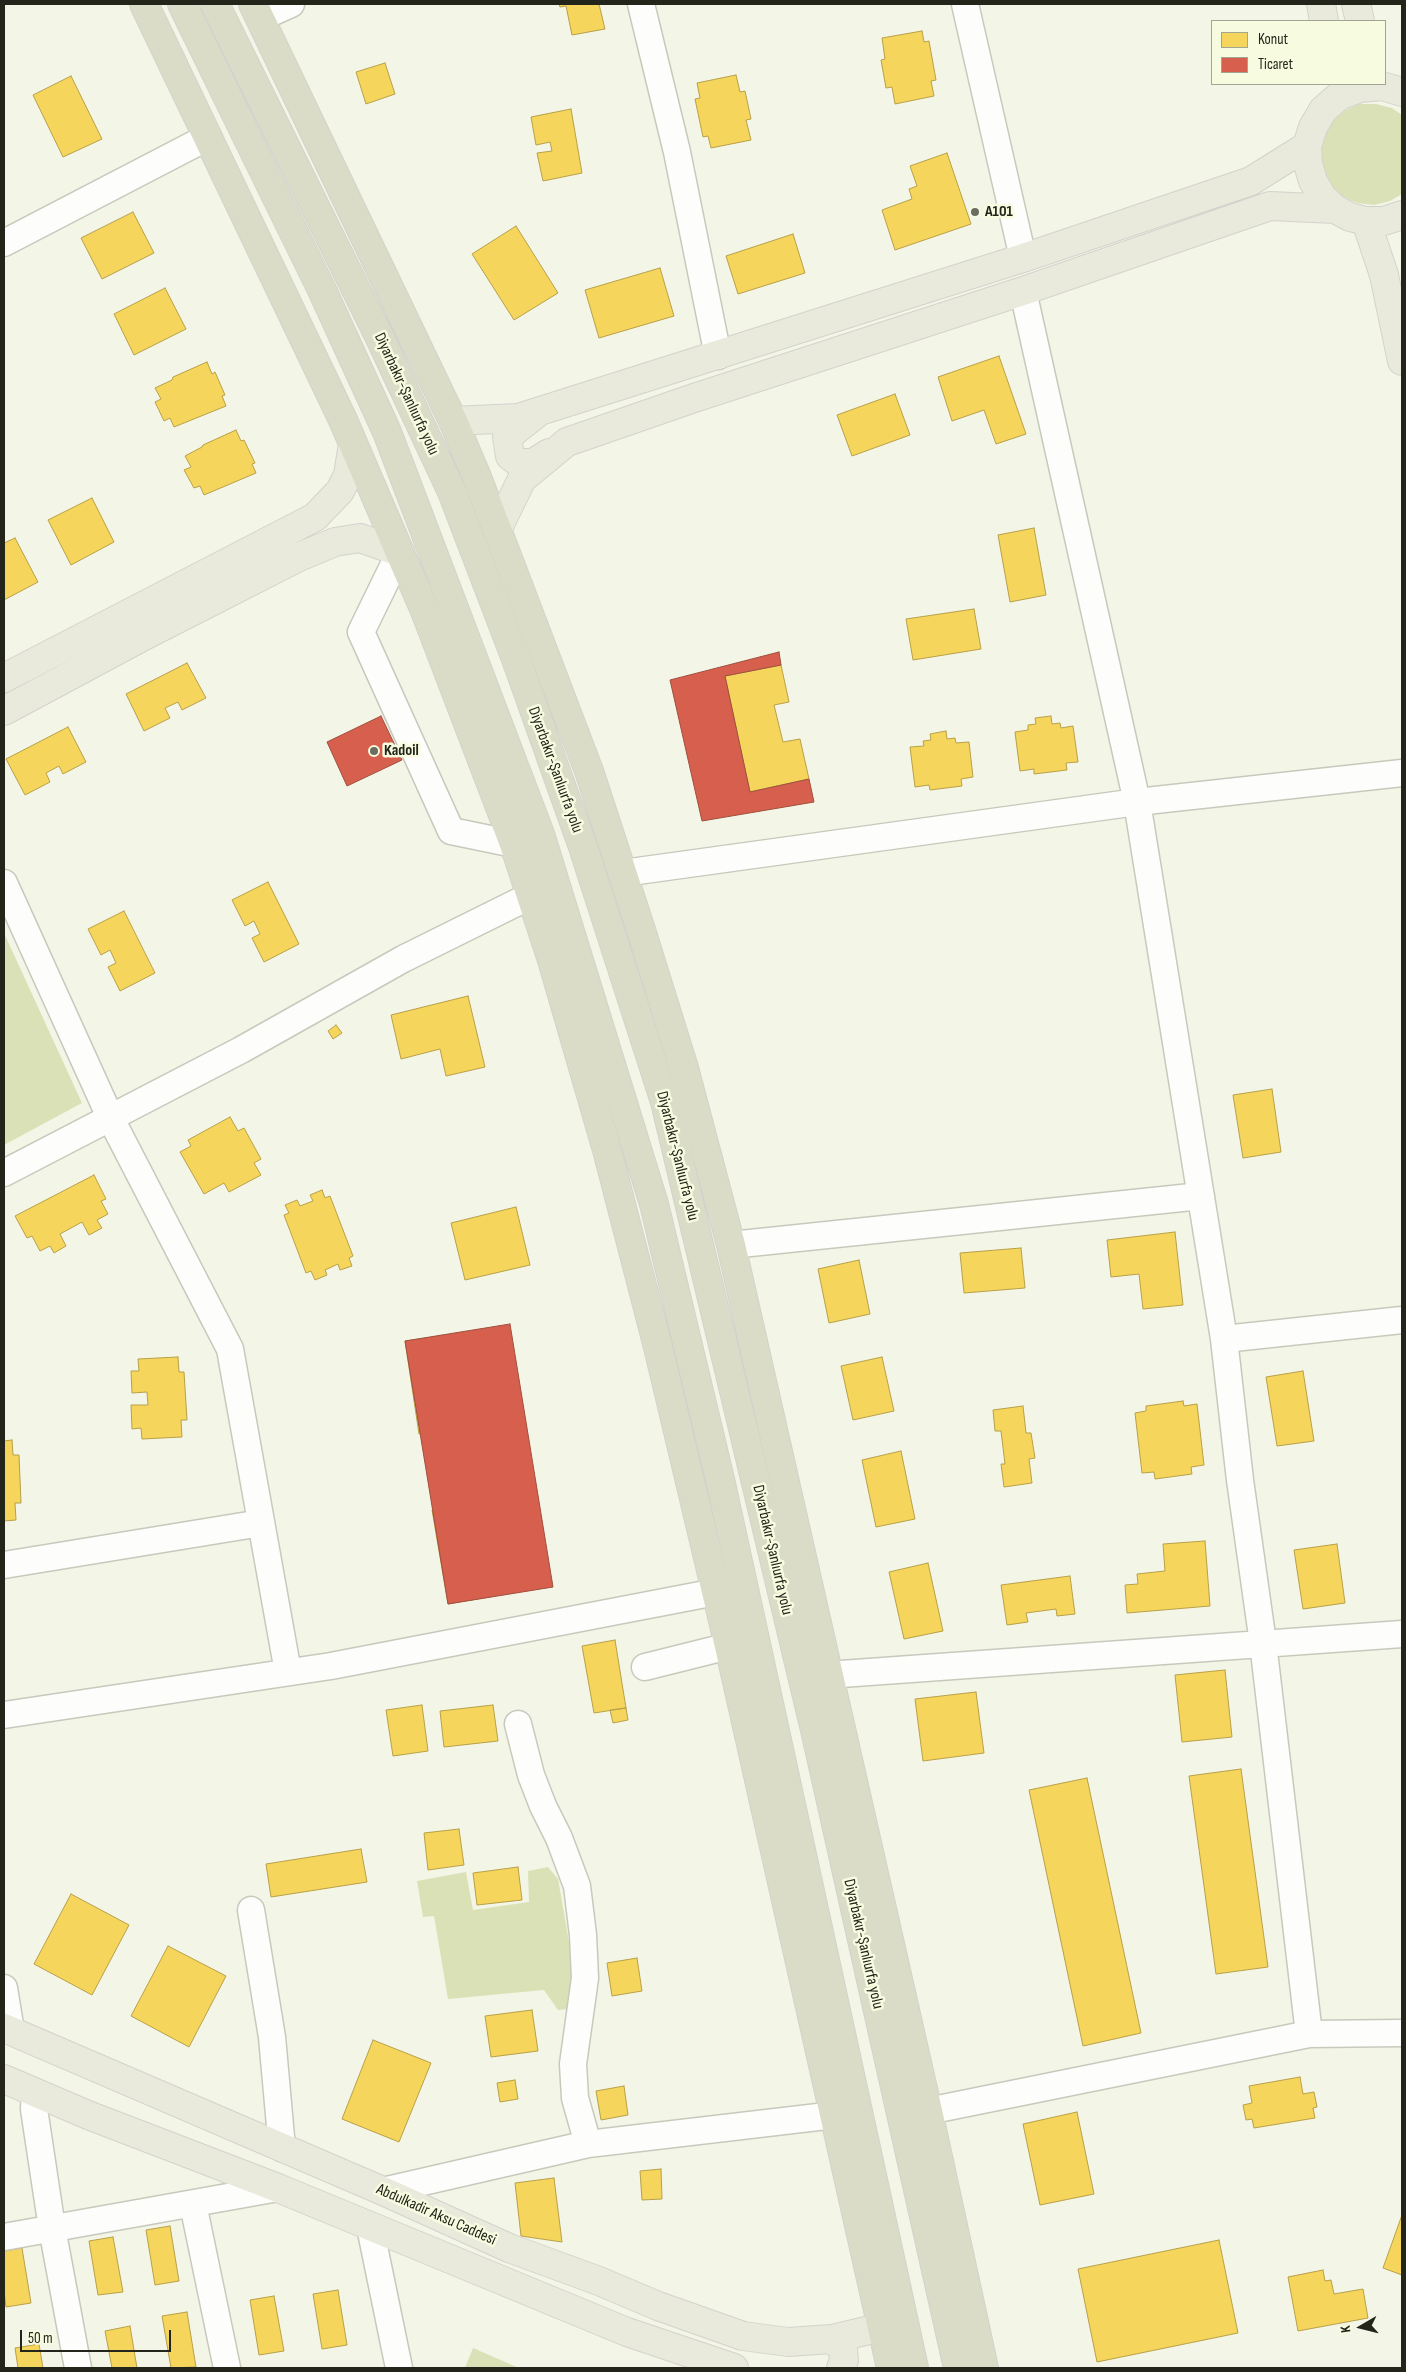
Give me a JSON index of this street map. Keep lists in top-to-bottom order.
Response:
{
  "streets": {
    "highway": ["Diyarbakır-Şanlıurfa yolu"],
    "main road": ["Abdulkadir Aksu Caddesi"]
  },
  "places": ["A101", "Kadoil"],
  "legend": ["Konut", "Ticaret"],
  "scale_bar": "50 m",
  "north": "left"
}
